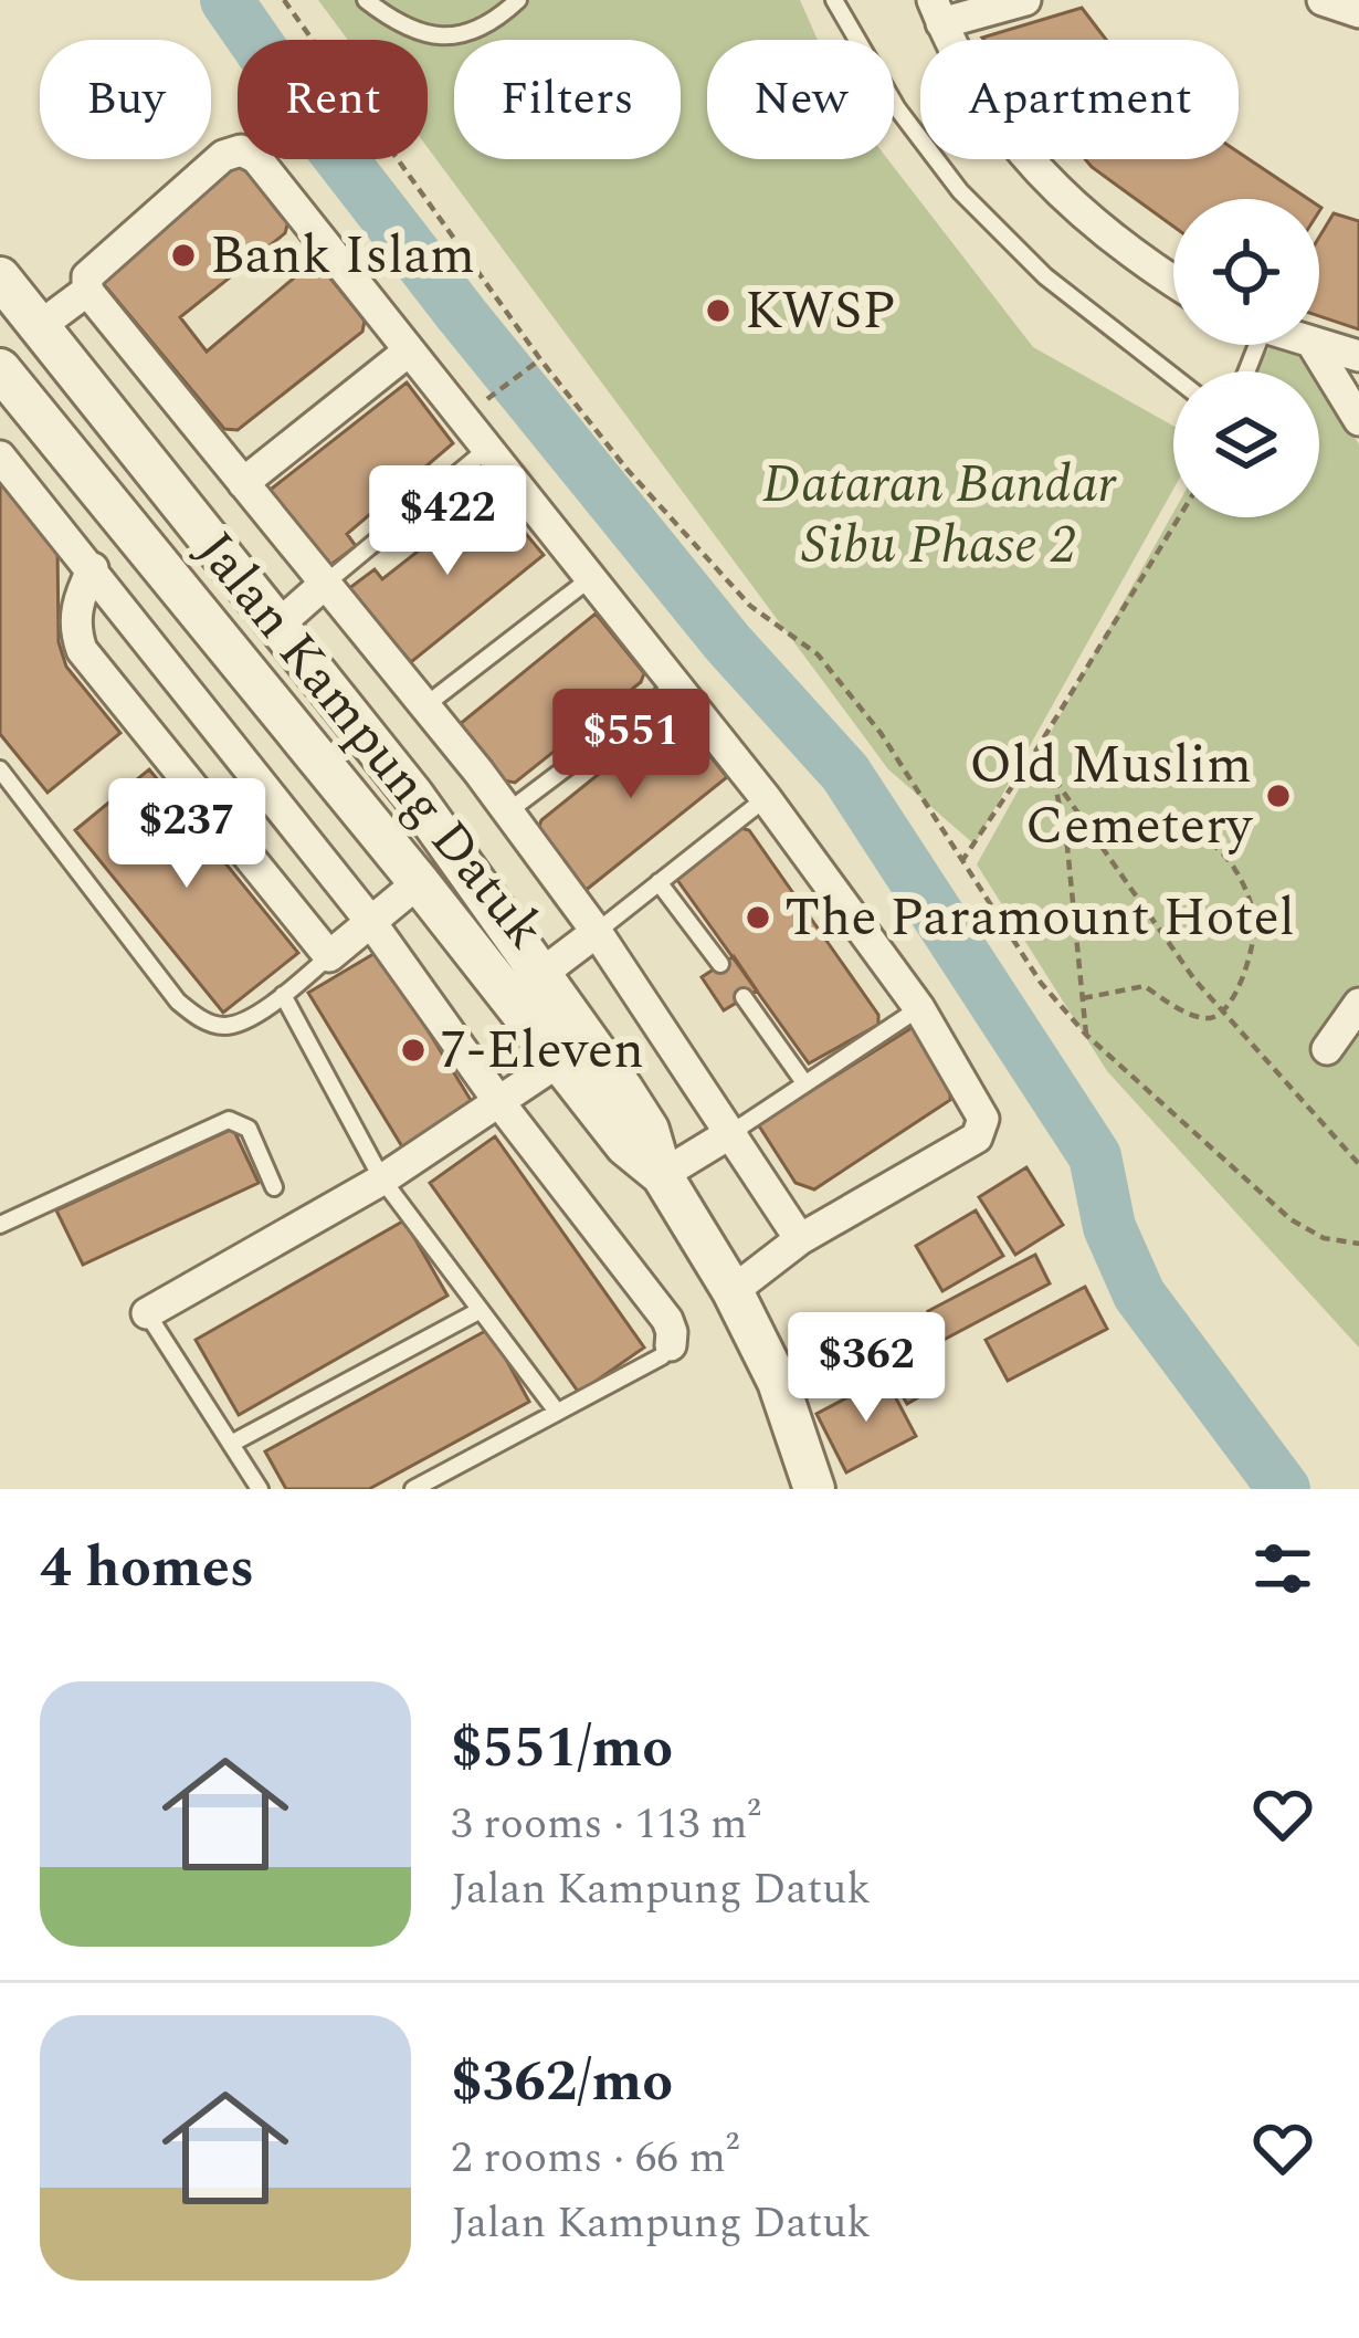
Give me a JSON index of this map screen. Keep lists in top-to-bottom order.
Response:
{
  "streets": {
    "street": ["Jalan Kampung Datuk"]
  },
  "parks": ["Dataran Bandar Sibu Phase 2"],
  "places": [
    "Bank Islam",
    "KWSP",
    "Old Muslim Cemetery",
    "The Paramount Hotel",
    "7-Eleven"
  ],
  "page": {
    "chip": [
      "Buy",
      "Rent",
      "Filters",
      "New",
      "Apartment"
    ],
    "price": [
      "$422",
      "$551",
      "$237",
      "$362"
    ],
    "heading": "4 homes",
    "list": [
      {
        "name": "$551/mo",
        "note": "3 rooms · 113 m² · Jalan Kampung Datuk"
      },
      {
        "name": "$362/mo",
        "note": "2 rooms · 66 m² · Jalan Kampung Datuk"
      }
    ]
  }
}
